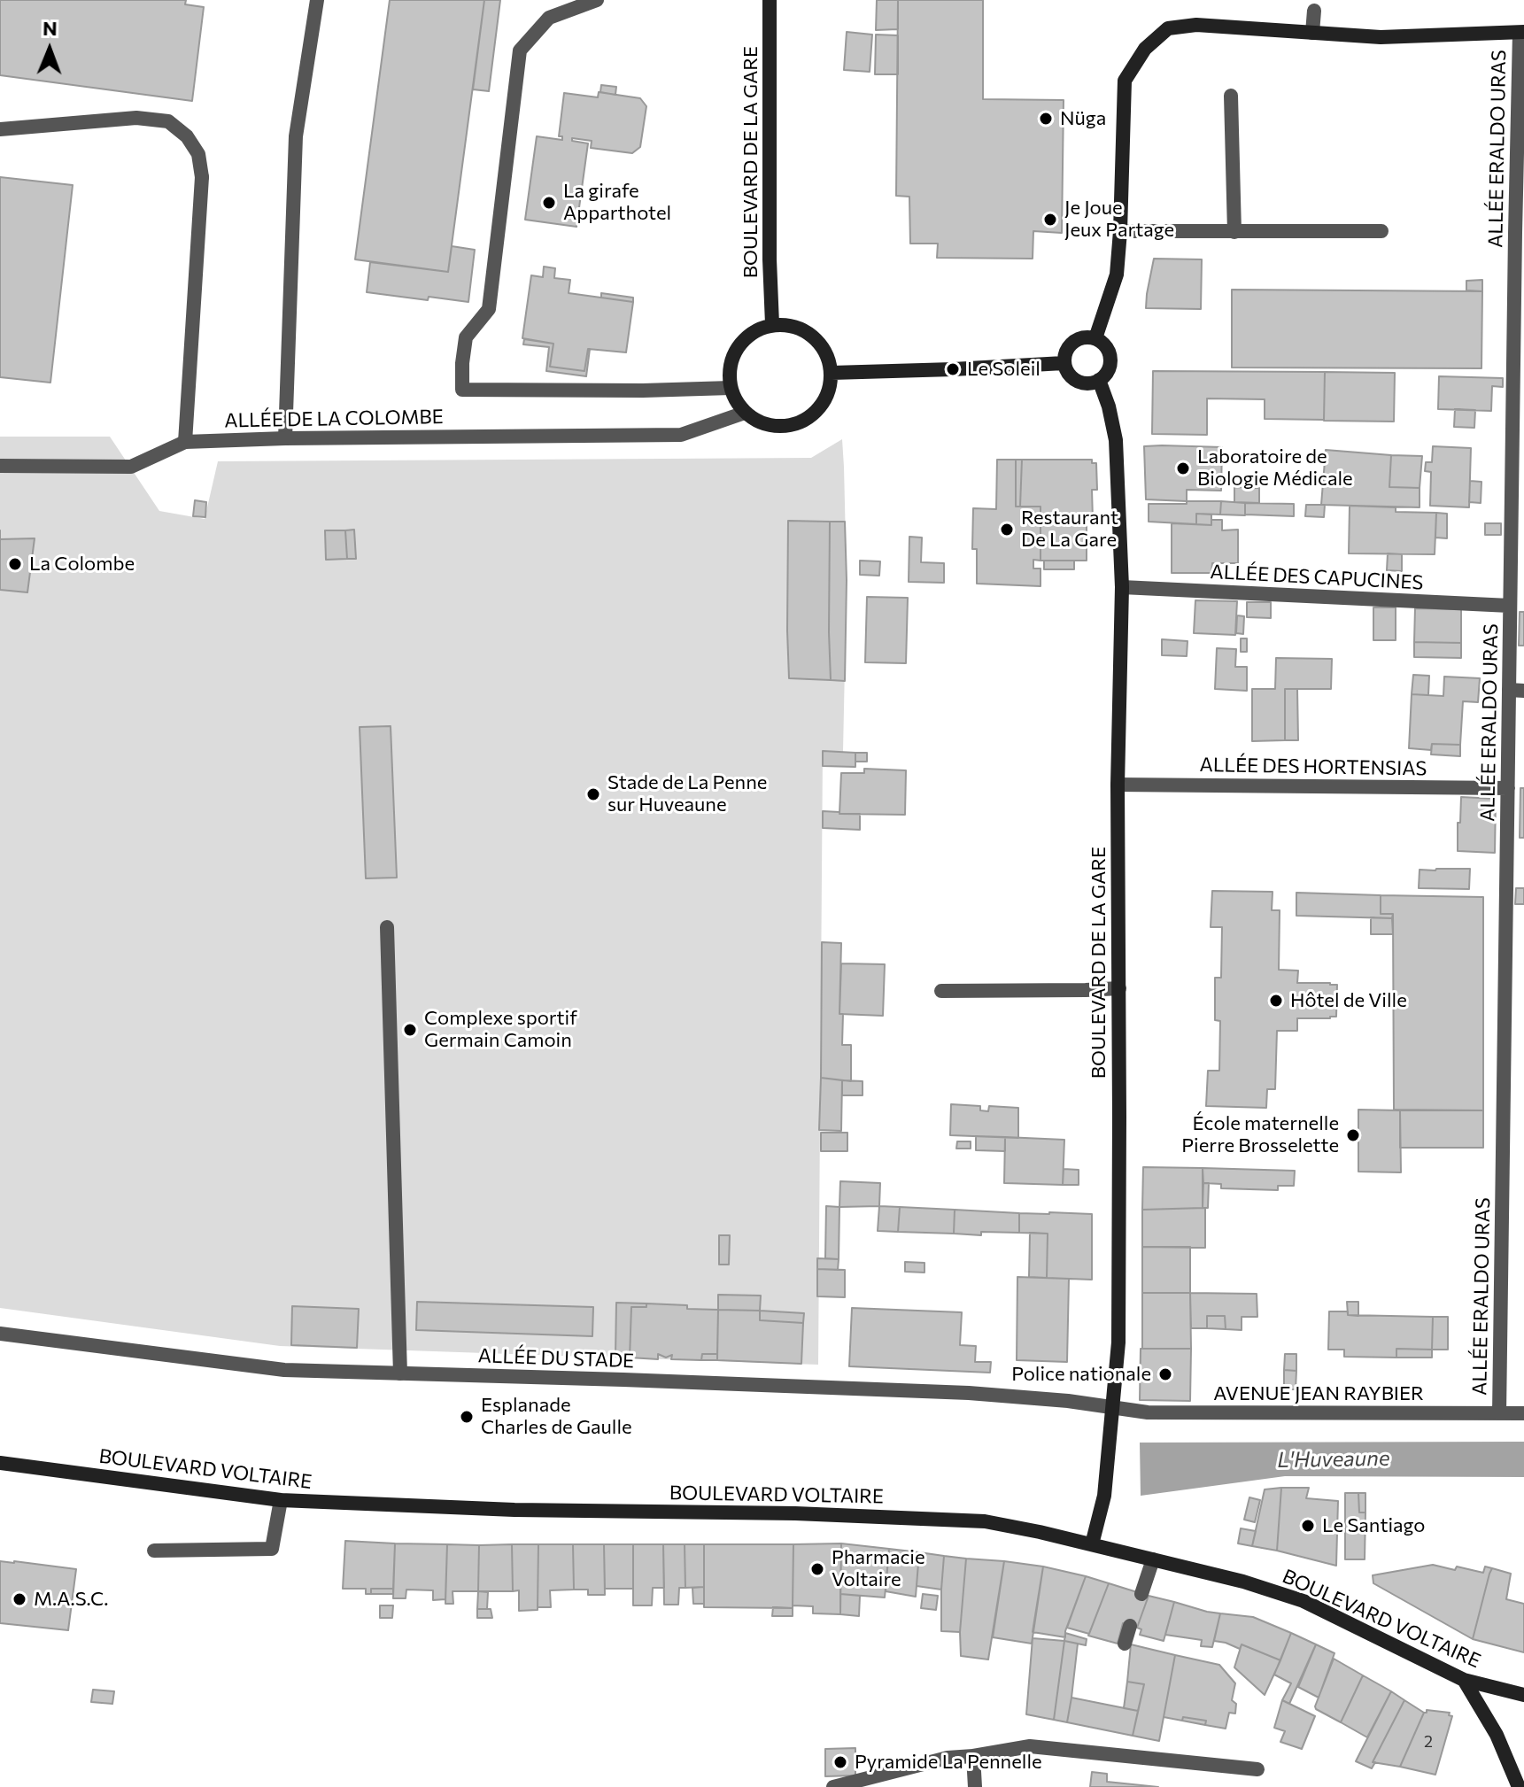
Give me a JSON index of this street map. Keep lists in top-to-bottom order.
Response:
{
  "streets": {
    "main road": ["BOULEVARD DE LA GARE", "BOULEVARD VOLTAIRE"],
    "street": [
      "ALLÉE ERALDO URAS",
      "ALLÉE DE LA COLOMBE",
      "ALLÉE DES CAPUCINES",
      "ALLÉE DES HORTENSIAS",
      "ALLÉE DU STADE",
      "AVENUE JEAN RAYBIER"
    ]
  },
  "crossings": [
    ["ALLÉE ERALDO URAS", "ALLÉE DES CAPUCINES"],
    ["ALLÉE ERALDO URAS", "ALLÉE DES HORTENSIAS"],
    ["ALLÉE ERALDO URAS", "AVENUE JEAN RAYBIER"],
    ["BOULEVARD DE LA GARE", "ALLÉE DE LA COLOMBE"],
    ["BOULEVARD DE LA GARE", "ALLÉE DES CAPUCINES"],
    ["BOULEVARD DE LA GARE", "ALLÉE DES HORTENSIAS"],
    ["BOULEVARD DE LA GARE", "ALLÉE DU STADE"],
    ["BOULEVARD DE LA GARE", "AVENUE JEAN RAYBIER"],
    ["BOULEVARD DE LA GARE", "BOULEVARD VOLTAIRE"],
    ["ALLÉE DU STADE", "AVENUE JEAN RAYBIER"]
  ],
  "water": ["L'Huveaune"],
  "places": [
    "Nüga",
    "La girafe Apparthotel",
    "Je Joue Jeux Partage",
    "Le Soleil",
    "Laboratoire de Biologie Médicale",
    "Restaurant De La Gare",
    "La Colombe",
    "Stade de La Penne sur Huveaune",
    "Hôtel de Ville",
    "Complexe sportif Germain Camoin",
    "École maternelle Pierre Brosselette",
    "Police nationale",
    "Esplanade Charles de Gaulle",
    "Le Santiago",
    "Pharmacie Voltaire",
    "M.A.S.C.",
    "Pyramide La Pennelle"
  ],
  "house_numbers": ["2"],
  "north": "top"
}
